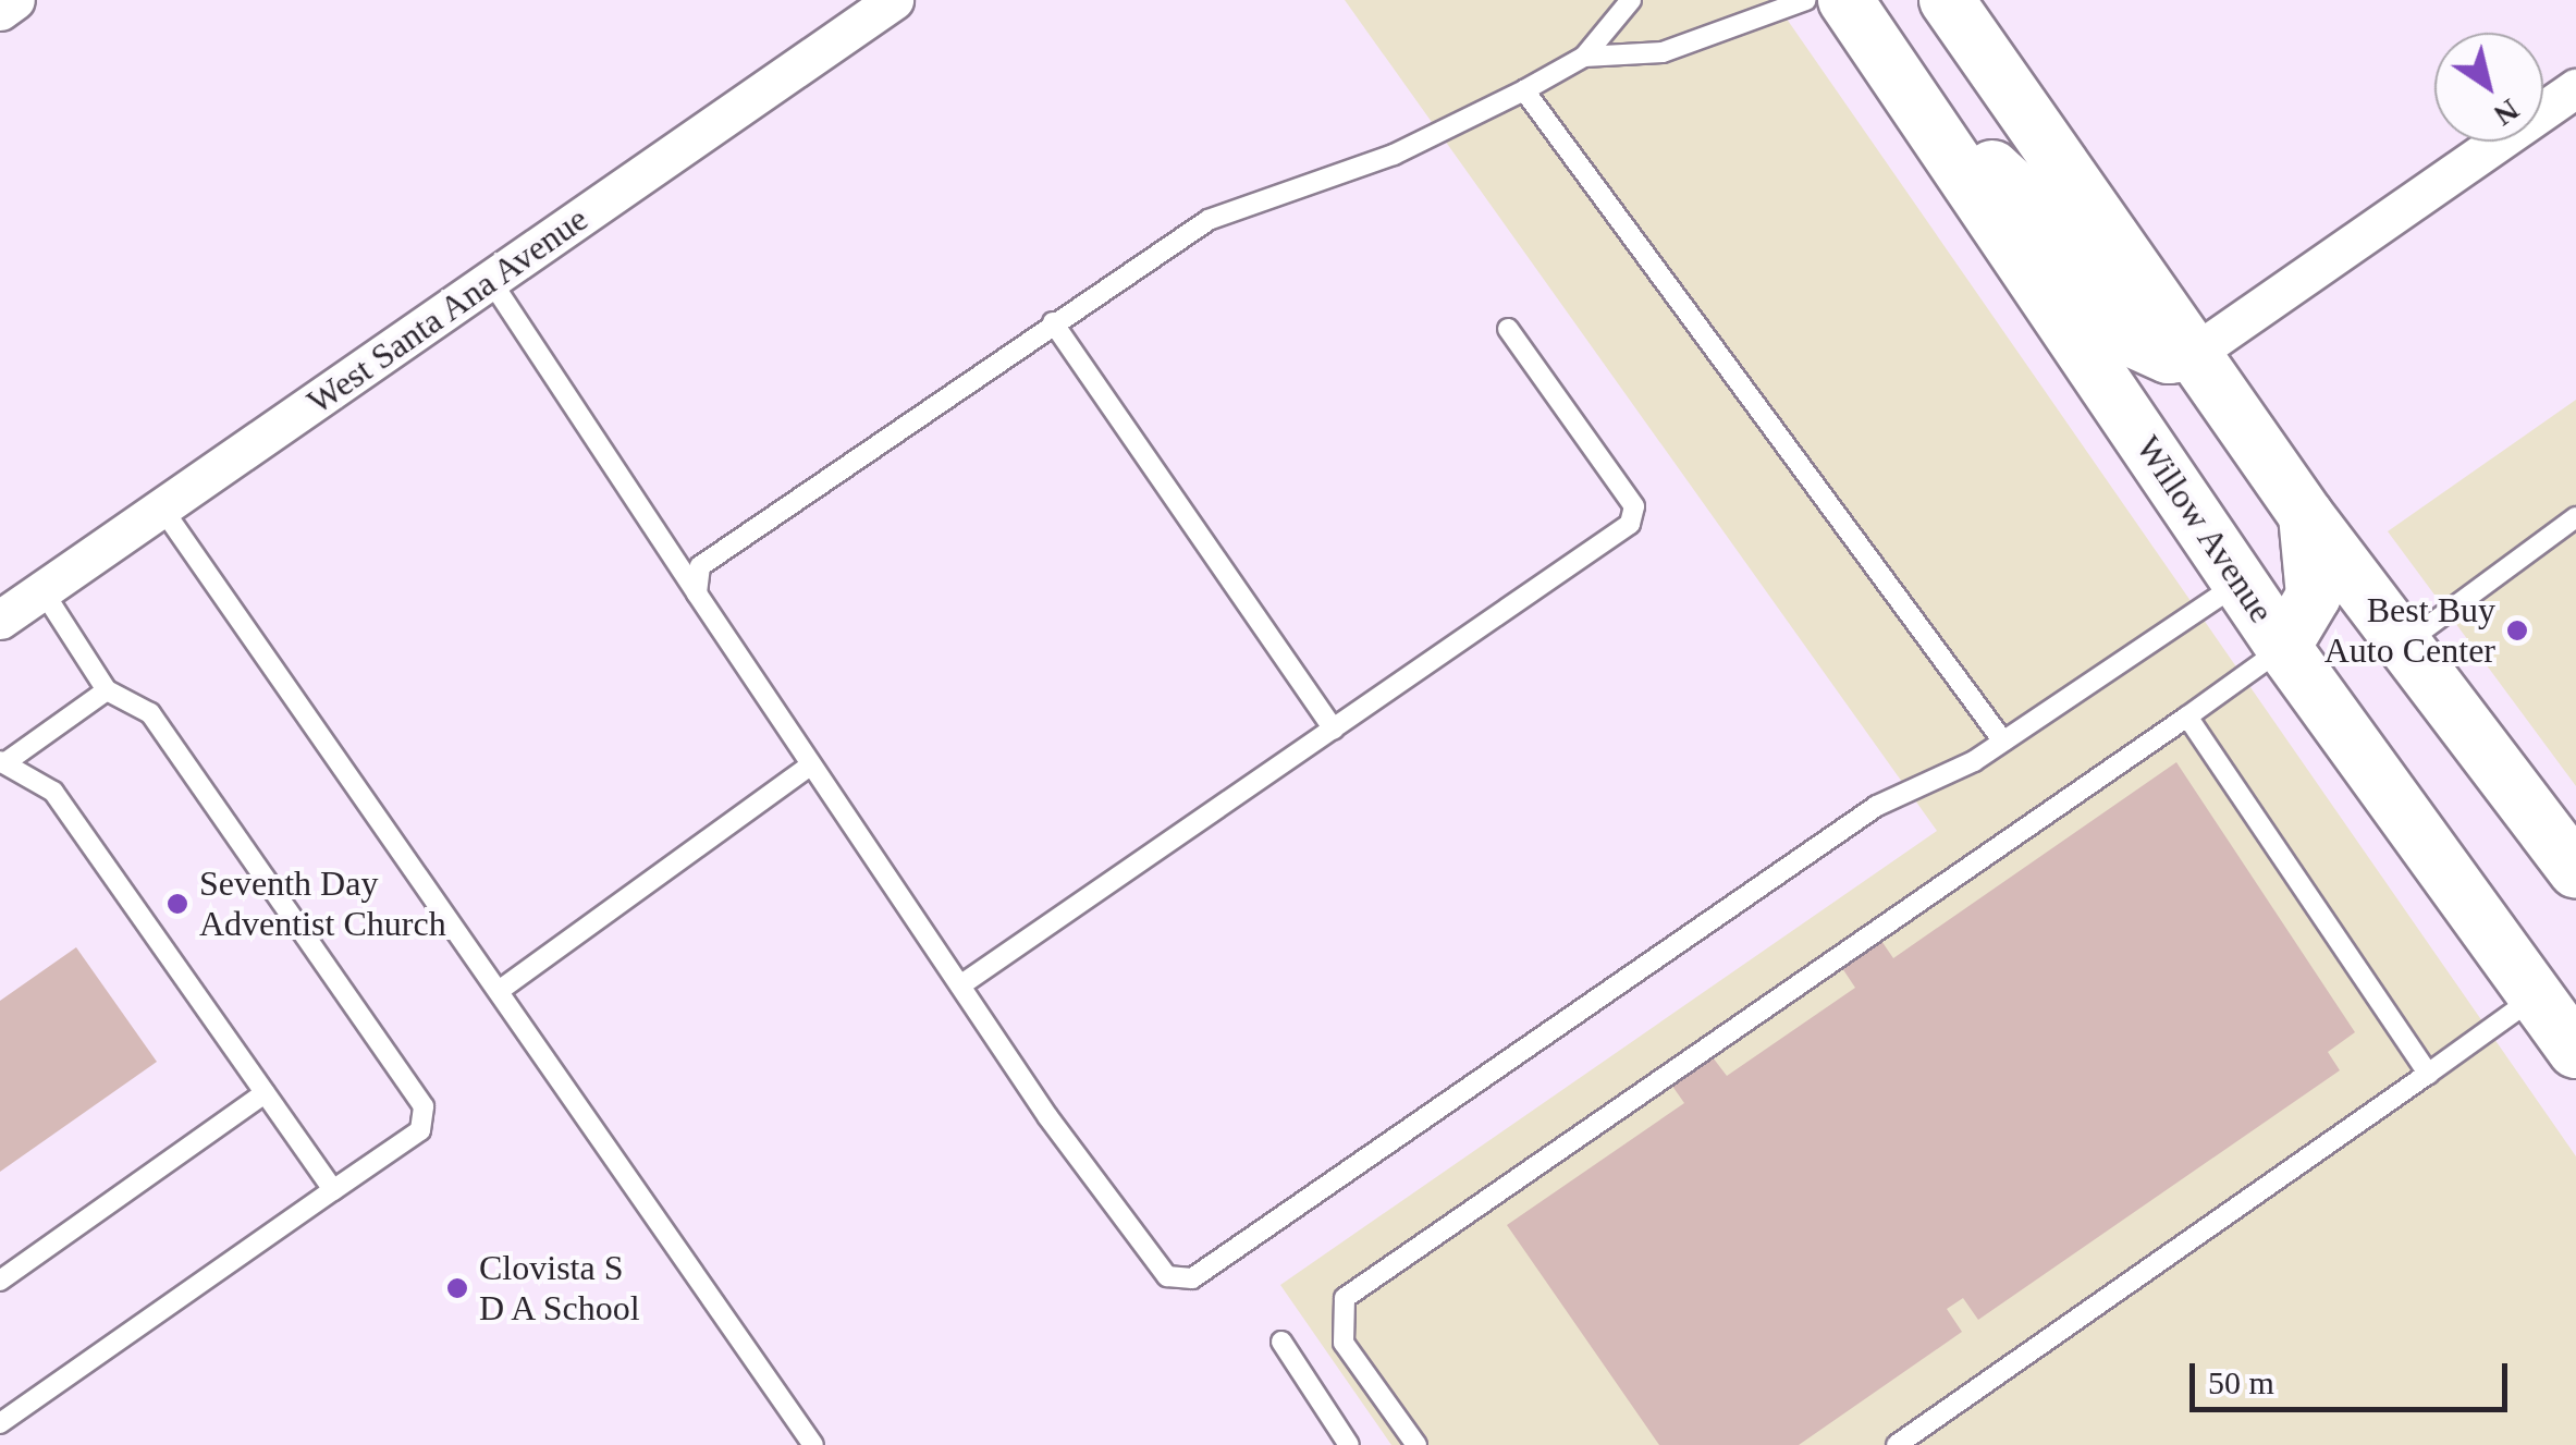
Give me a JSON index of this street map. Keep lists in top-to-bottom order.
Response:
{
  "streets": {
    "main road": ["Willow Avenue"],
    "street": ["West Santa Ana Avenue"]
  },
  "places": ["Best Buy Auto Center", "Seventh Day Adventist Church", "Clovista S D A School"],
  "scale_bar": "50 m",
  "north": "bottom right"
}
